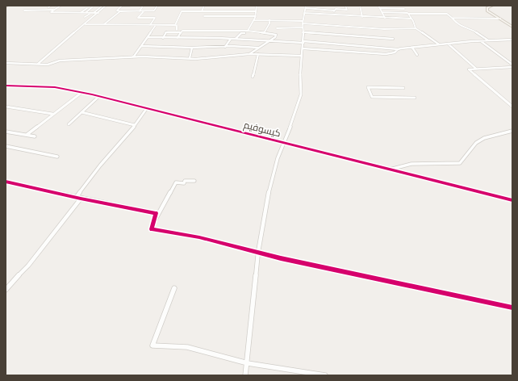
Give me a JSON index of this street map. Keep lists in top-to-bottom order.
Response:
{
  "streets": {
    "street": ["كيسوفيم"]
  }
}
